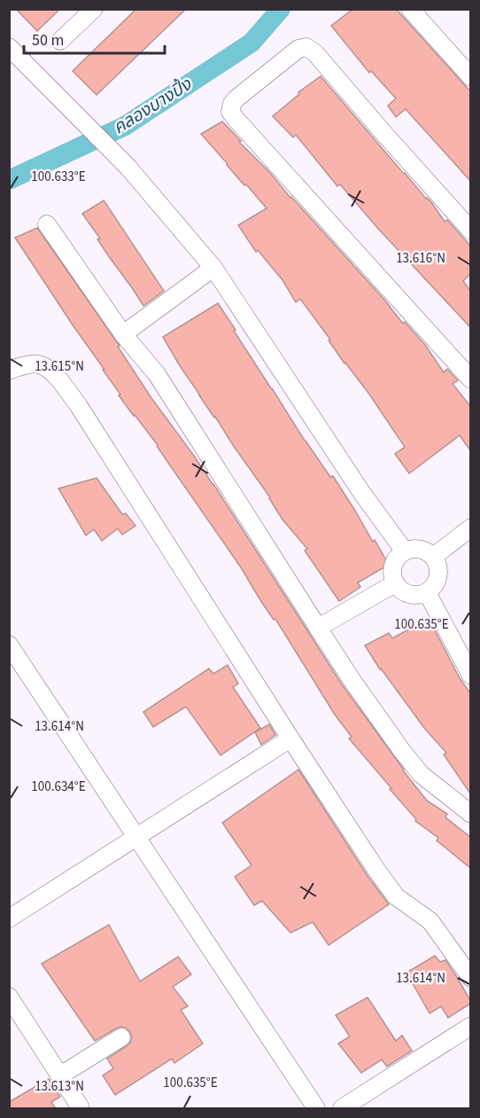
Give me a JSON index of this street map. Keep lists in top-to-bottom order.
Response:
{
  "water": ["คลองบางปิ้ง"],
  "scale_bar": "50 m",
  "coordinates": [
    "100.633°E",
    "13.616°N",
    "13.615°N",
    "100.635°E",
    "13.614°N",
    "100.634°E",
    "13.613°N"
  ]
}
